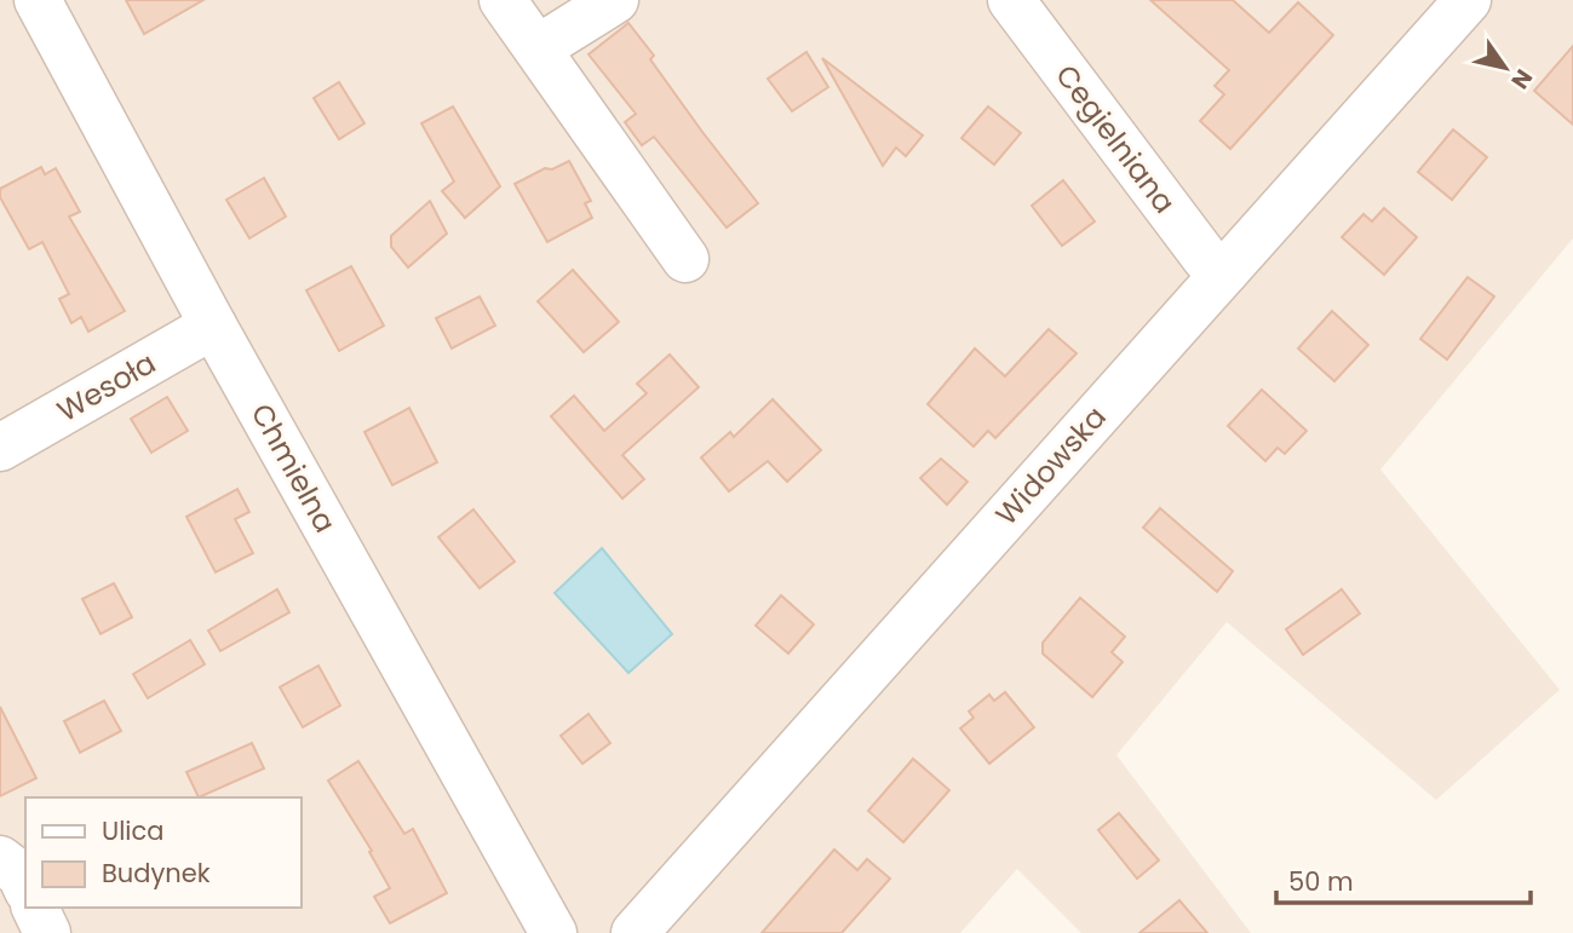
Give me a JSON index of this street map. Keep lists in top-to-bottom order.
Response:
{
  "streets": {
    "street": [
      "Cegielniana",
      "Wesoła",
      "Widowska",
      "Chmielna"
    ]
  },
  "crossings": [
    ["Cegielniana", "Widowska"],
    ["Wesoła", "Chmielna"]
  ],
  "legend": ["Ulica", "Budynek"],
  "scale_bar": "50 m",
  "north": "bottom right"
}
